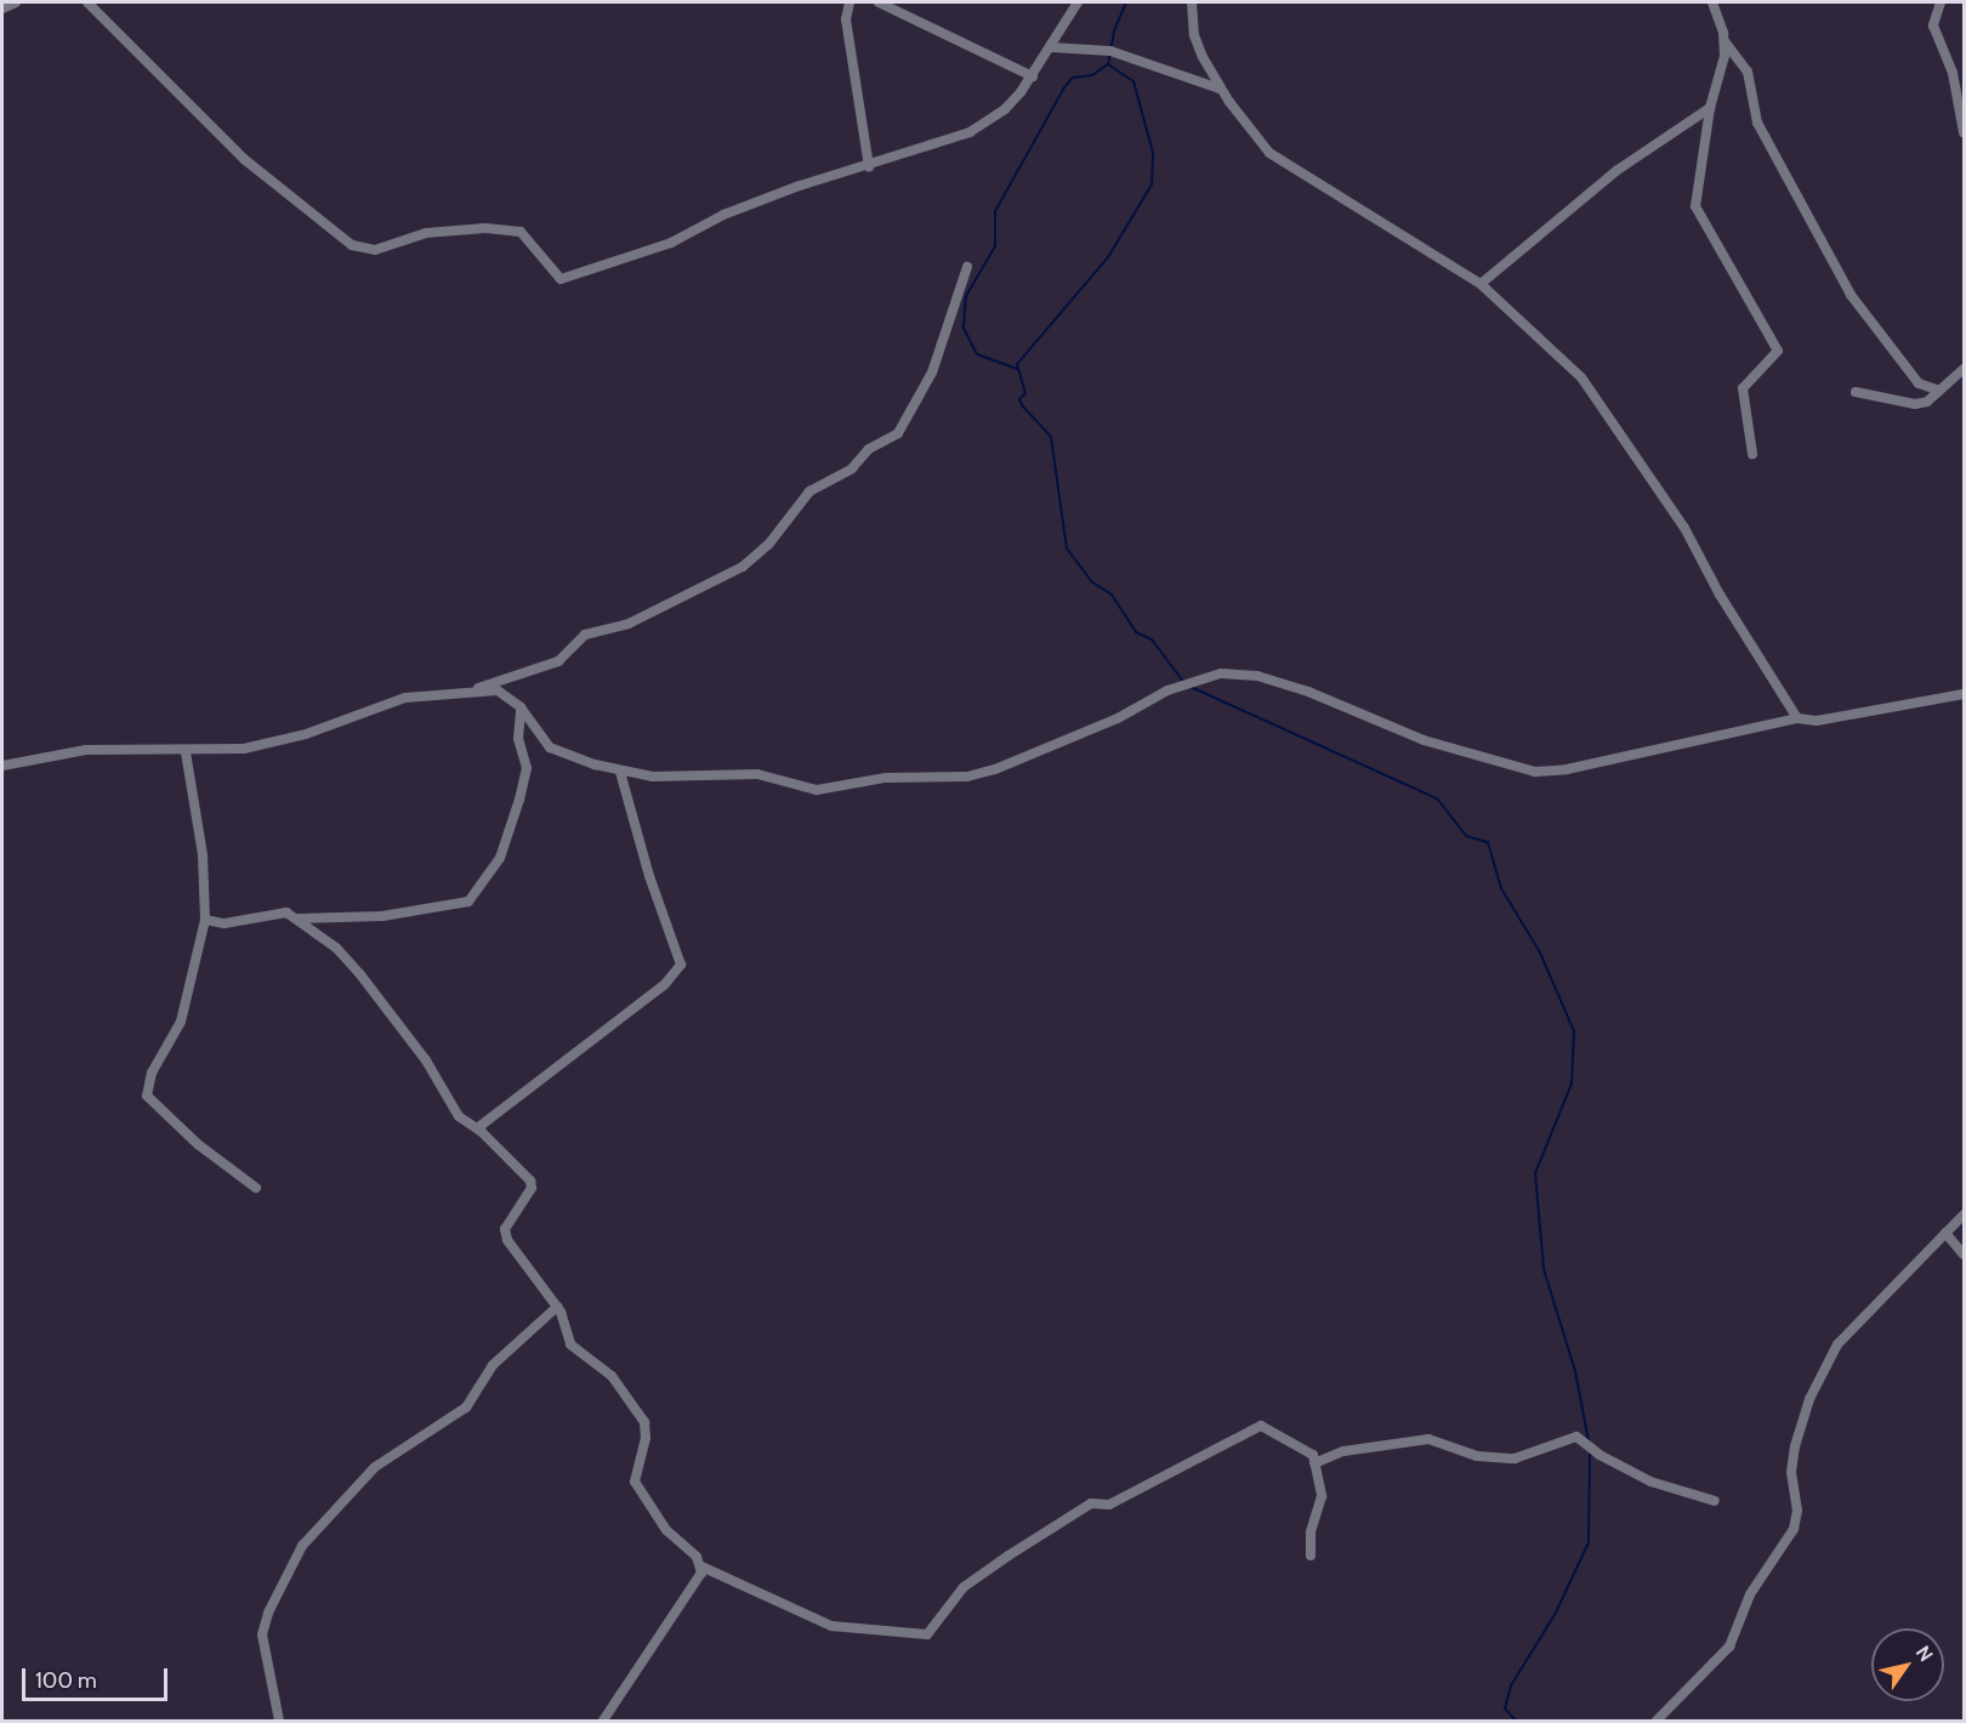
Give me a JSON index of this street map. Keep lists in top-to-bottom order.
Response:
{
  "scale_bar": "100 m",
  "north": "top right"
}
